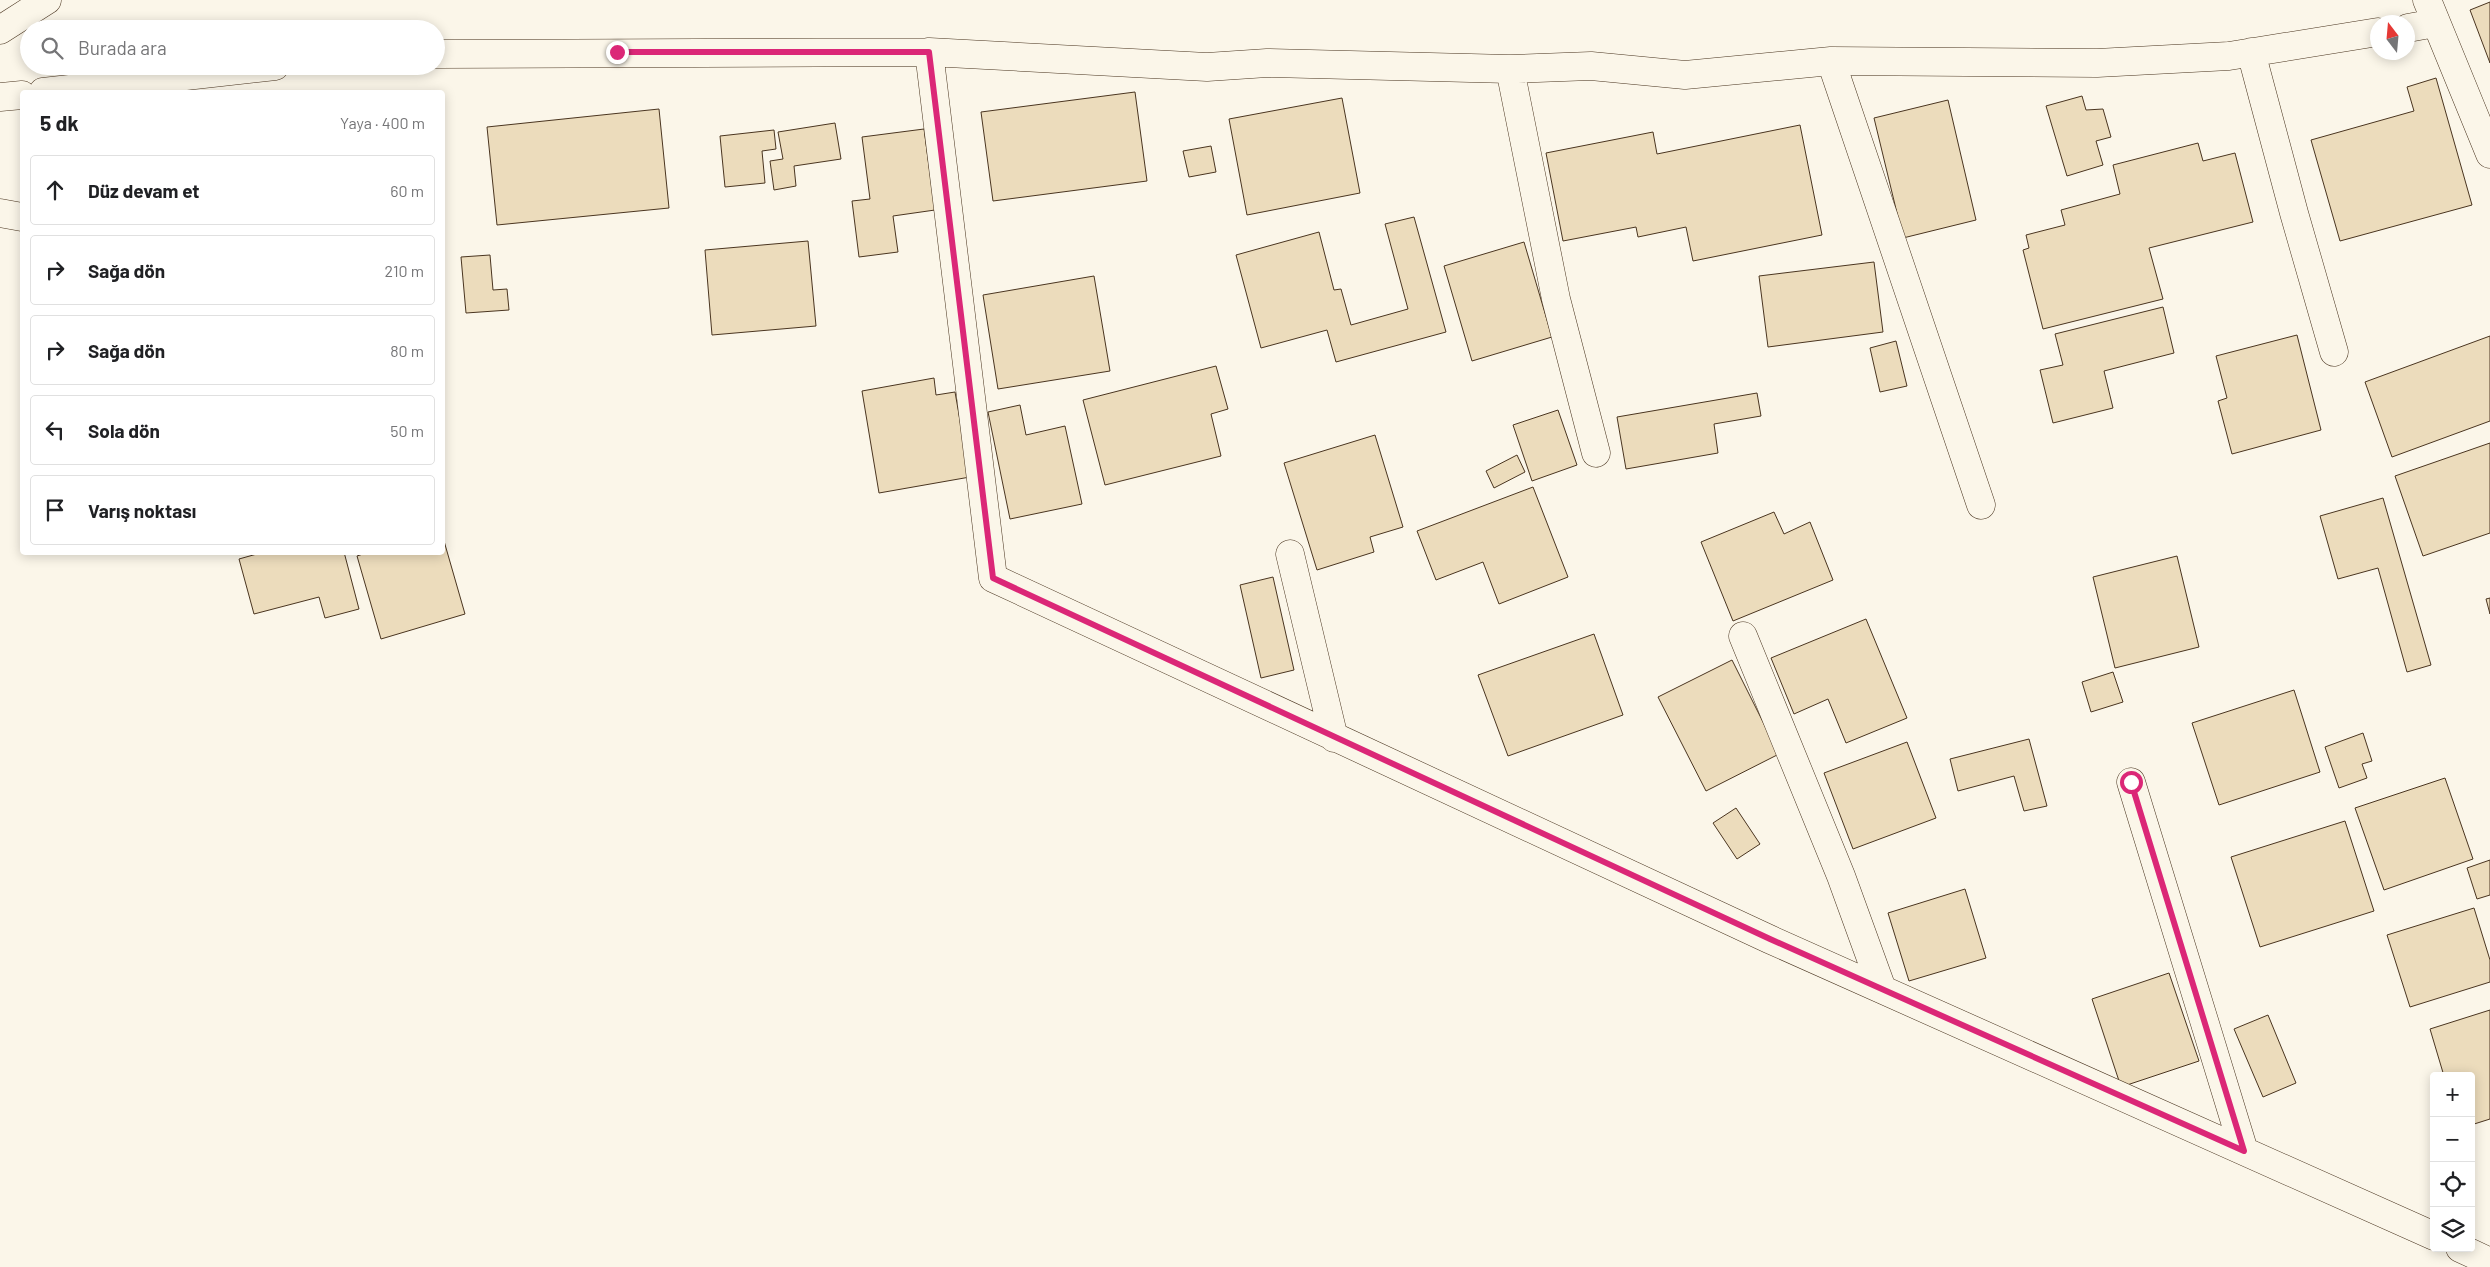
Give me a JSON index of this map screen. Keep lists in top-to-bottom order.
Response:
{
  "north": "top",
  "page": {
    "search": "Burada ara",
    "heading": ["5 dk", "Yaya · 400 m"],
    "list": [
      ["Düz devam et", "60 m"],
      ["Sağa dön", "210 m"],
      ["Sağa dön", "80 m"],
      ["Sola dön", "50 m"],
      "Varış noktası"
    ],
    "map_buttons": ["+", "−"]
  }
}
